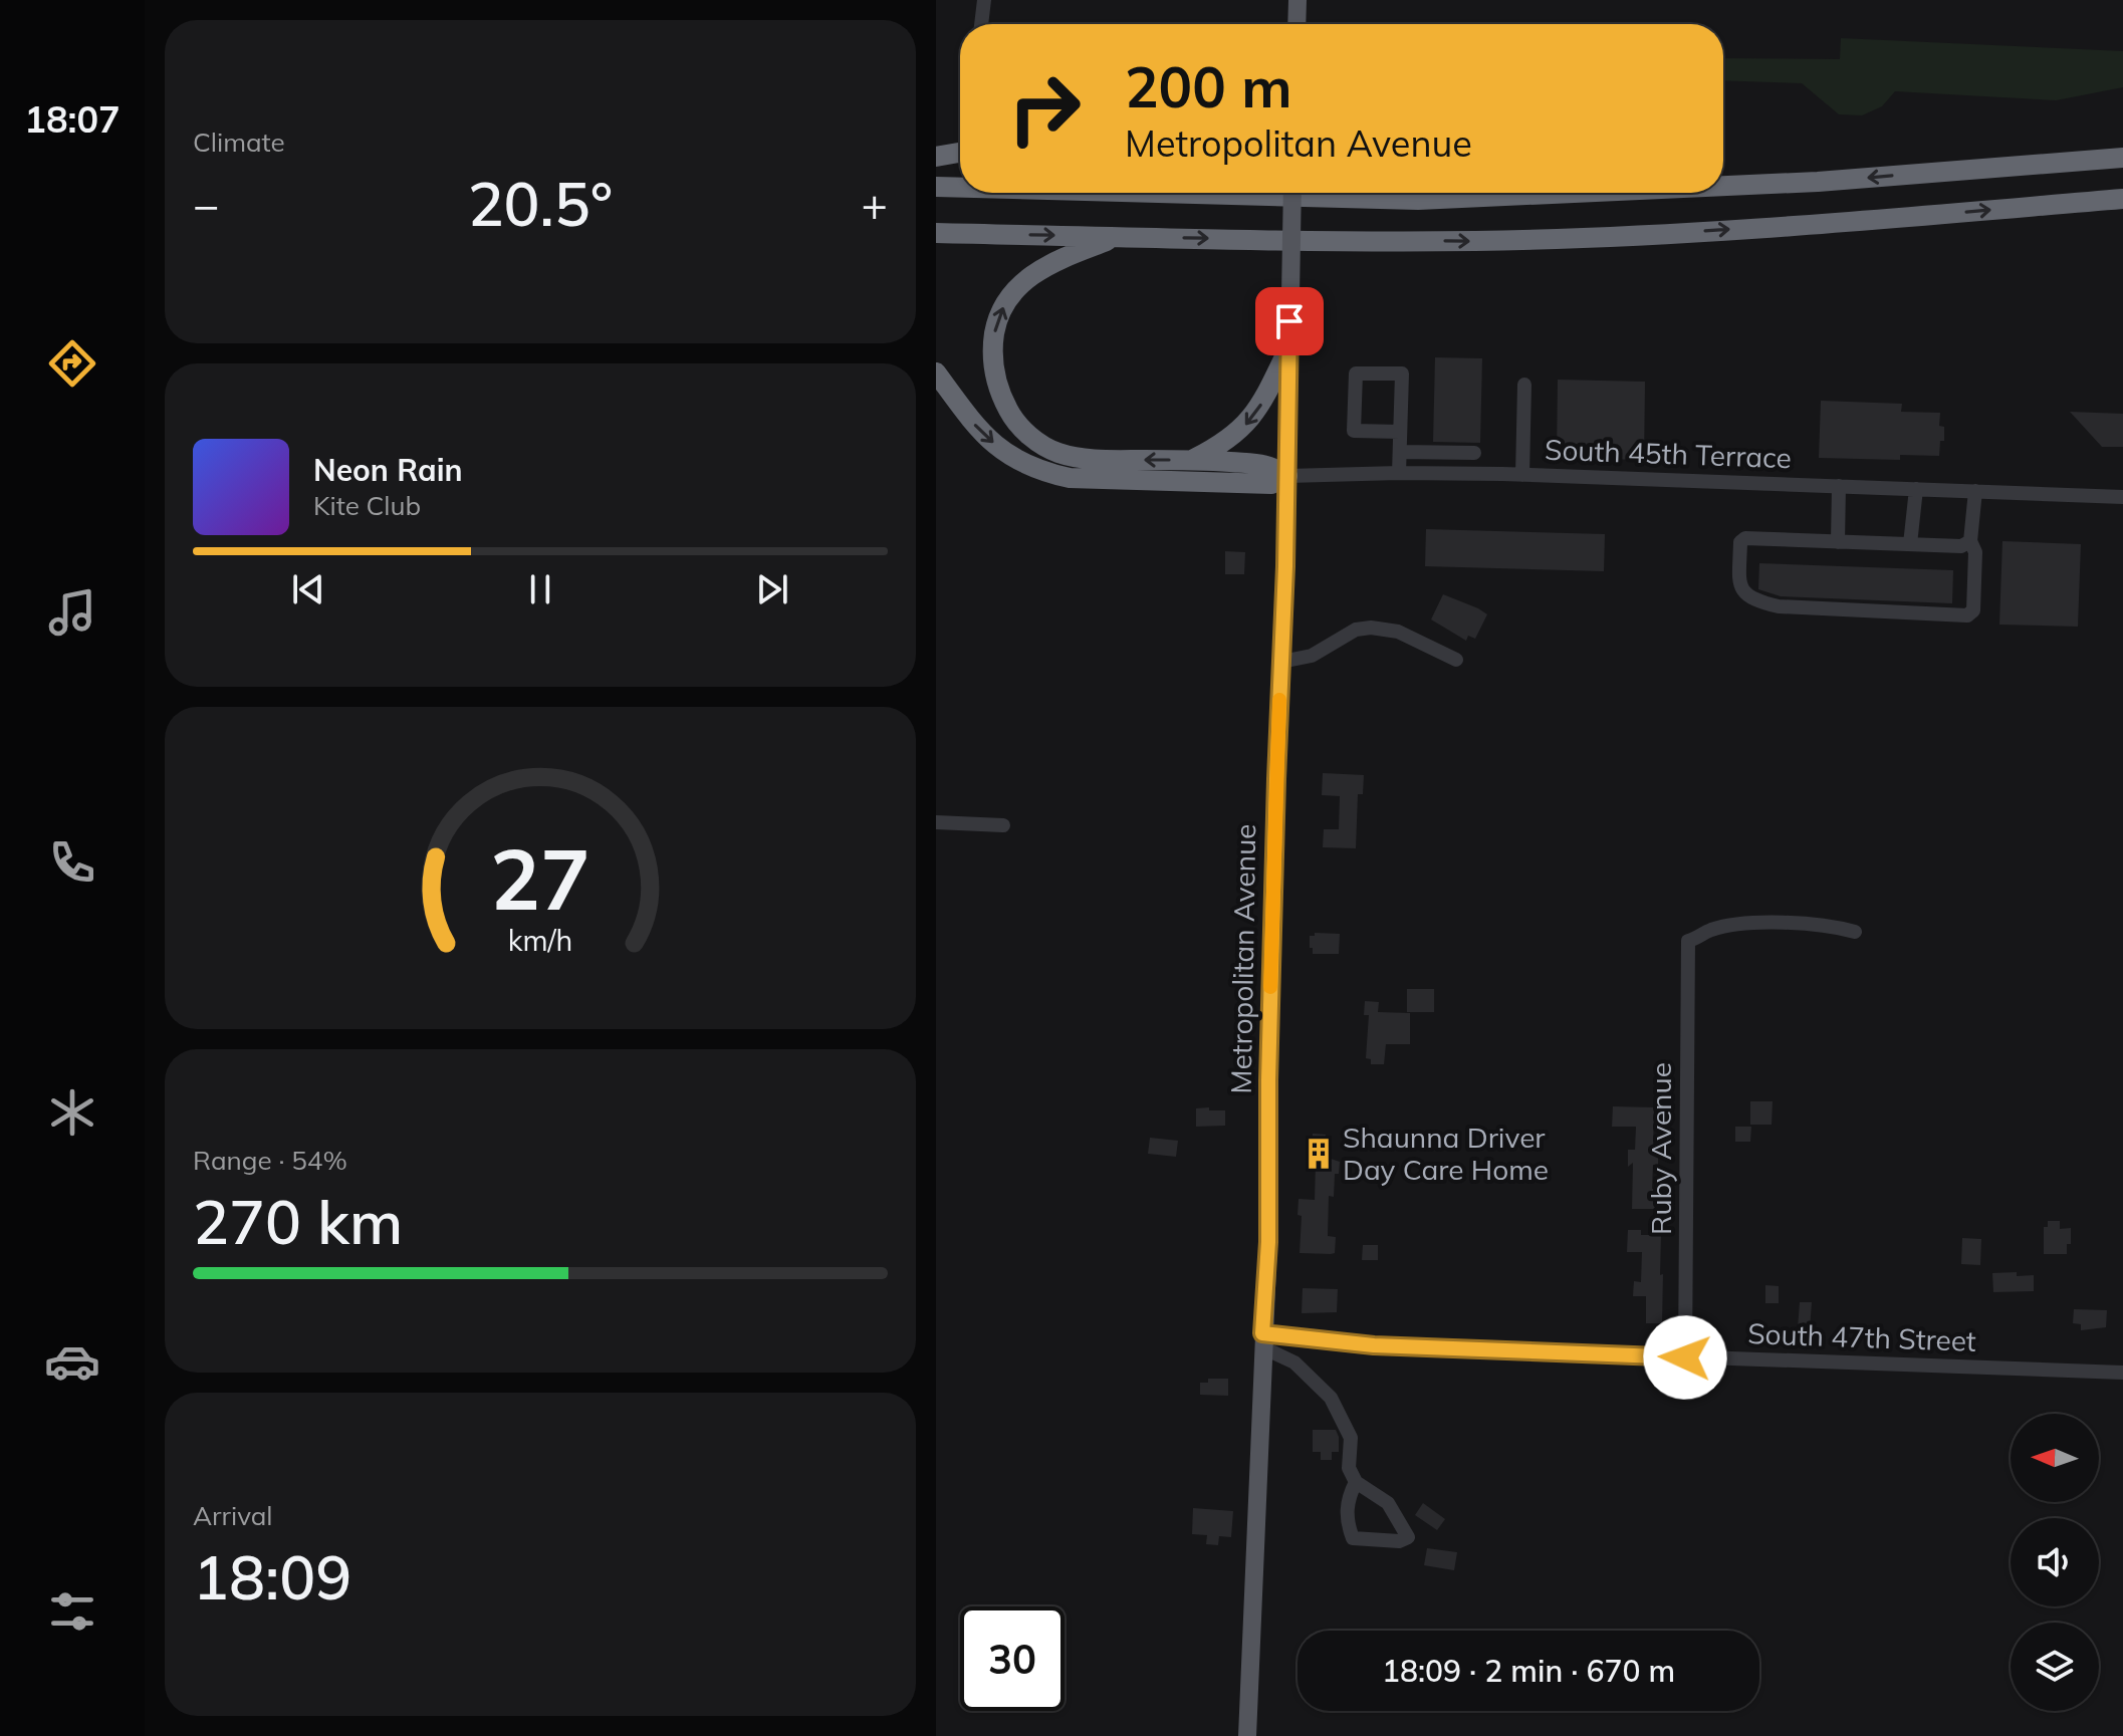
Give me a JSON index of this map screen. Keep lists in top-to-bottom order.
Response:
{
  "streets": {
    "main road": ["Metropolitan Avenue"],
    "street": ["South 45th Terrace", "Ruby Avenue", "South 47th Street"]
  },
  "crossings": [
    ["South 45th Terrace", "Metropolitan Avenue"],
    ["Metropolitan Avenue", "South 47th Street"],
    ["Ruby Avenue", "South 47th Street"]
  ],
  "places": {
    "building": ["Shaunna Driver Day Care Home"]
  },
  "north": "left",
  "page": {
    "tabs": "18:07",
    "tile": [
      "Climate",
      ["Range · 54%", "270 km"],
      ["Arrival", "18:09"]
    ],
    "turn": ["200 m", "Metropolitan Avenue"],
    "heat": ["−", "20.5°", "+"],
    "song": ["Neon Rain", "Kite Club"],
    "limit": "30",
    "trip": "18:09 · 2 min · 670 m",
    "gauge": ["27", "km/h"]
  }
}
